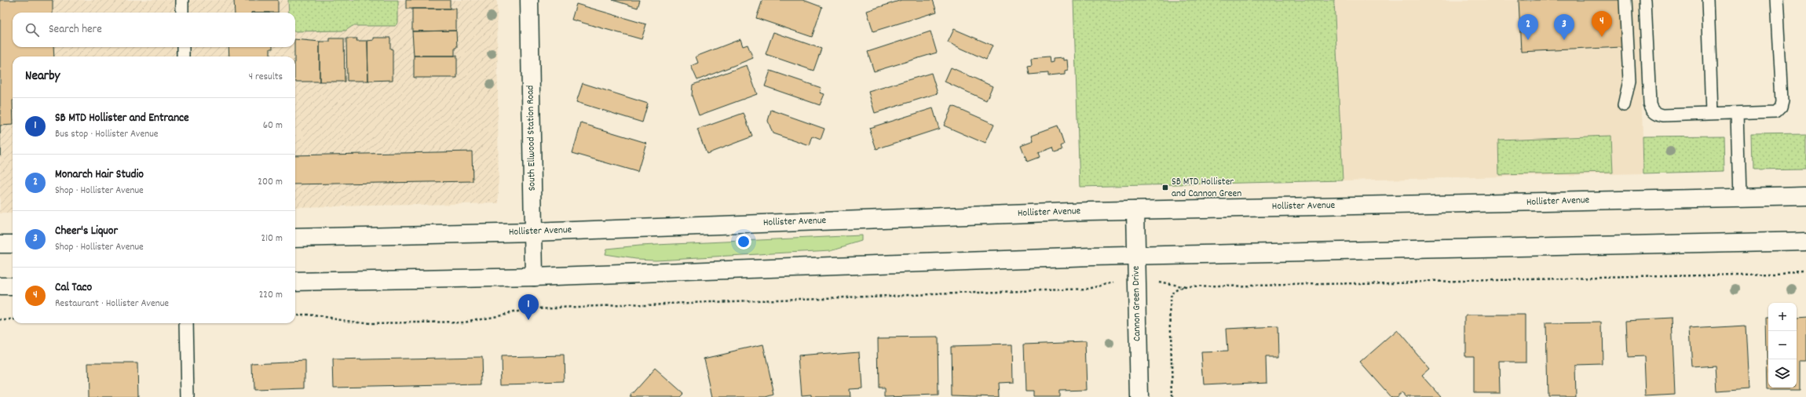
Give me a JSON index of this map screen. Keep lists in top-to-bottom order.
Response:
{
  "streets": {
    "main road": ["South Ellwood Station Road", "Hollister Avenue", "Cannon Green Drive"]
  },
  "crossings": [
    ["South Ellwood Station Road", "Hollister Avenue"],
    ["Hollister Avenue", "Cannon Green Drive"]
  ],
  "places": {
    "transit": ["SB MTD Hollister and Cannon Green"]
  },
  "page": {
    "pins": [
      "4",
      "2",
      "3",
      "1"
    ],
    "search": "Search here",
    "heading": ["Nearby", "4 results"],
    "list": [
      {
        "mark": "1",
        "name": "SB MTD Hollister and Entrance",
        "note": "Bus stop · Hollister Avenue",
        "value": "60 m"
      },
      {
        "mark": "2",
        "name": "Monarch Hair Studio",
        "note": "Shop · Hollister Avenue",
        "value": "200 m"
      },
      {
        "mark": "3",
        "name": "Cheer's Liquor",
        "note": "Shop · Hollister Avenue",
        "value": "210 m"
      },
      {
        "mark": "4",
        "name": "Cal Taco",
        "note": "Restaurant · Hollister Avenue",
        "value": "220 m"
      }
    ],
    "map_buttons": ["+", "−"]
  }
}
